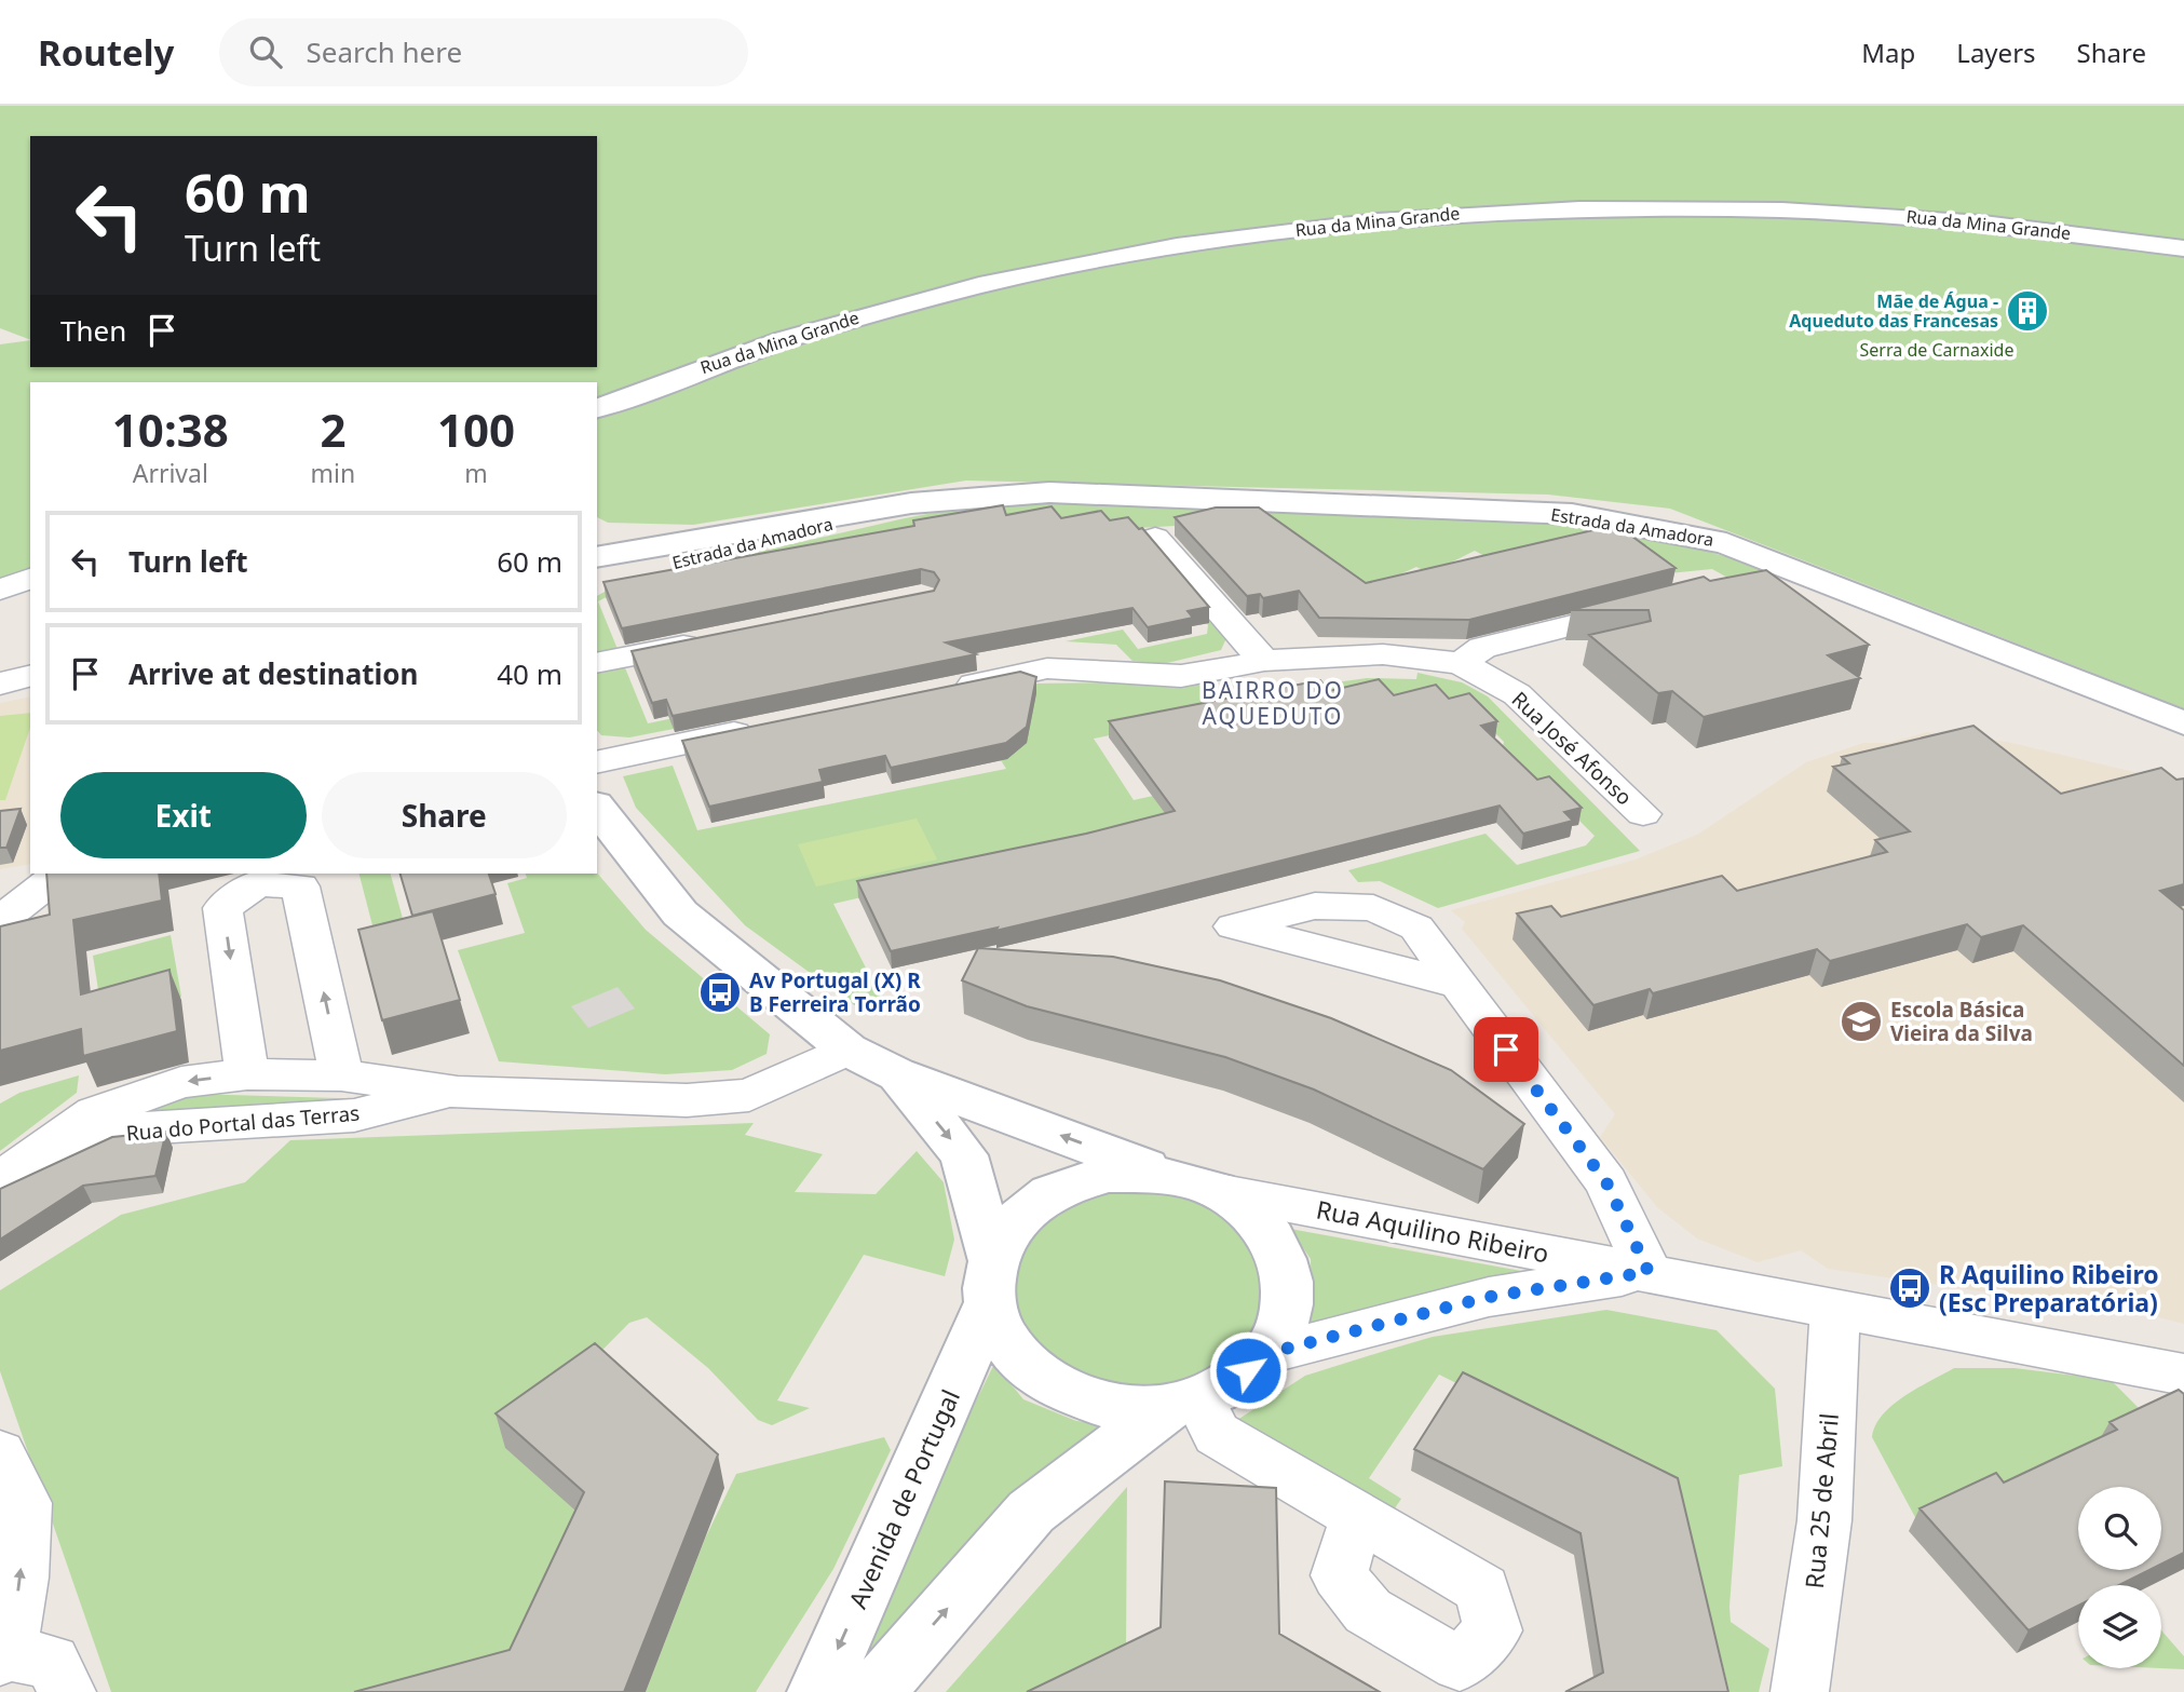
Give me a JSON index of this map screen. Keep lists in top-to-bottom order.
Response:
{
  "streets": {
    "street": [
      "Rua da Mina Grande",
      "Estrada da Amadora",
      "Rua José Afonso",
      "Rua do Portal das Terras",
      "Rua Aquilino Ribeiro",
      "Avenida de Portugal",
      "Rua 25 de Abril"
    ]
  },
  "crossings": [
    ["Rua Aquilino Ribeiro", "Avenida de Portugal"],
    ["Rua Aquilino Ribeiro", "Rua 25 de Abril"]
  ],
  "districts": ["BAIRRO DO AQUEDUTO"],
  "parks": ["Serra de Carnaxide"],
  "places": {
    "building": ["Mãe de Água - Aqueduto das Francesas"],
    "bus stop": ["Av Portugal (X) R B Ferreira Torrão", "R Aquilino Ribeiro (Esc Preparatória)"],
    "school or university": ["Escola Básica Vieira da Silva"]
  },
  "page": {
    "header": "Routely",
    "search": "Search here",
    "nav": ["Map", "Layers", "Share"],
    "turn": ["60 m", "Turn left"],
    "then": "Then",
    "eta": [
      "10:38",
      "Arrival",
      "2",
      "min",
      "100",
      "m"
    ],
    "list": [
      {
        "name": "Turn left",
        "value": "60 m"
      },
      {
        "name": "Arrive at destination",
        "value": "40 m"
      }
    ],
    "buttons": ["Exit", "Share"]
  }
}
